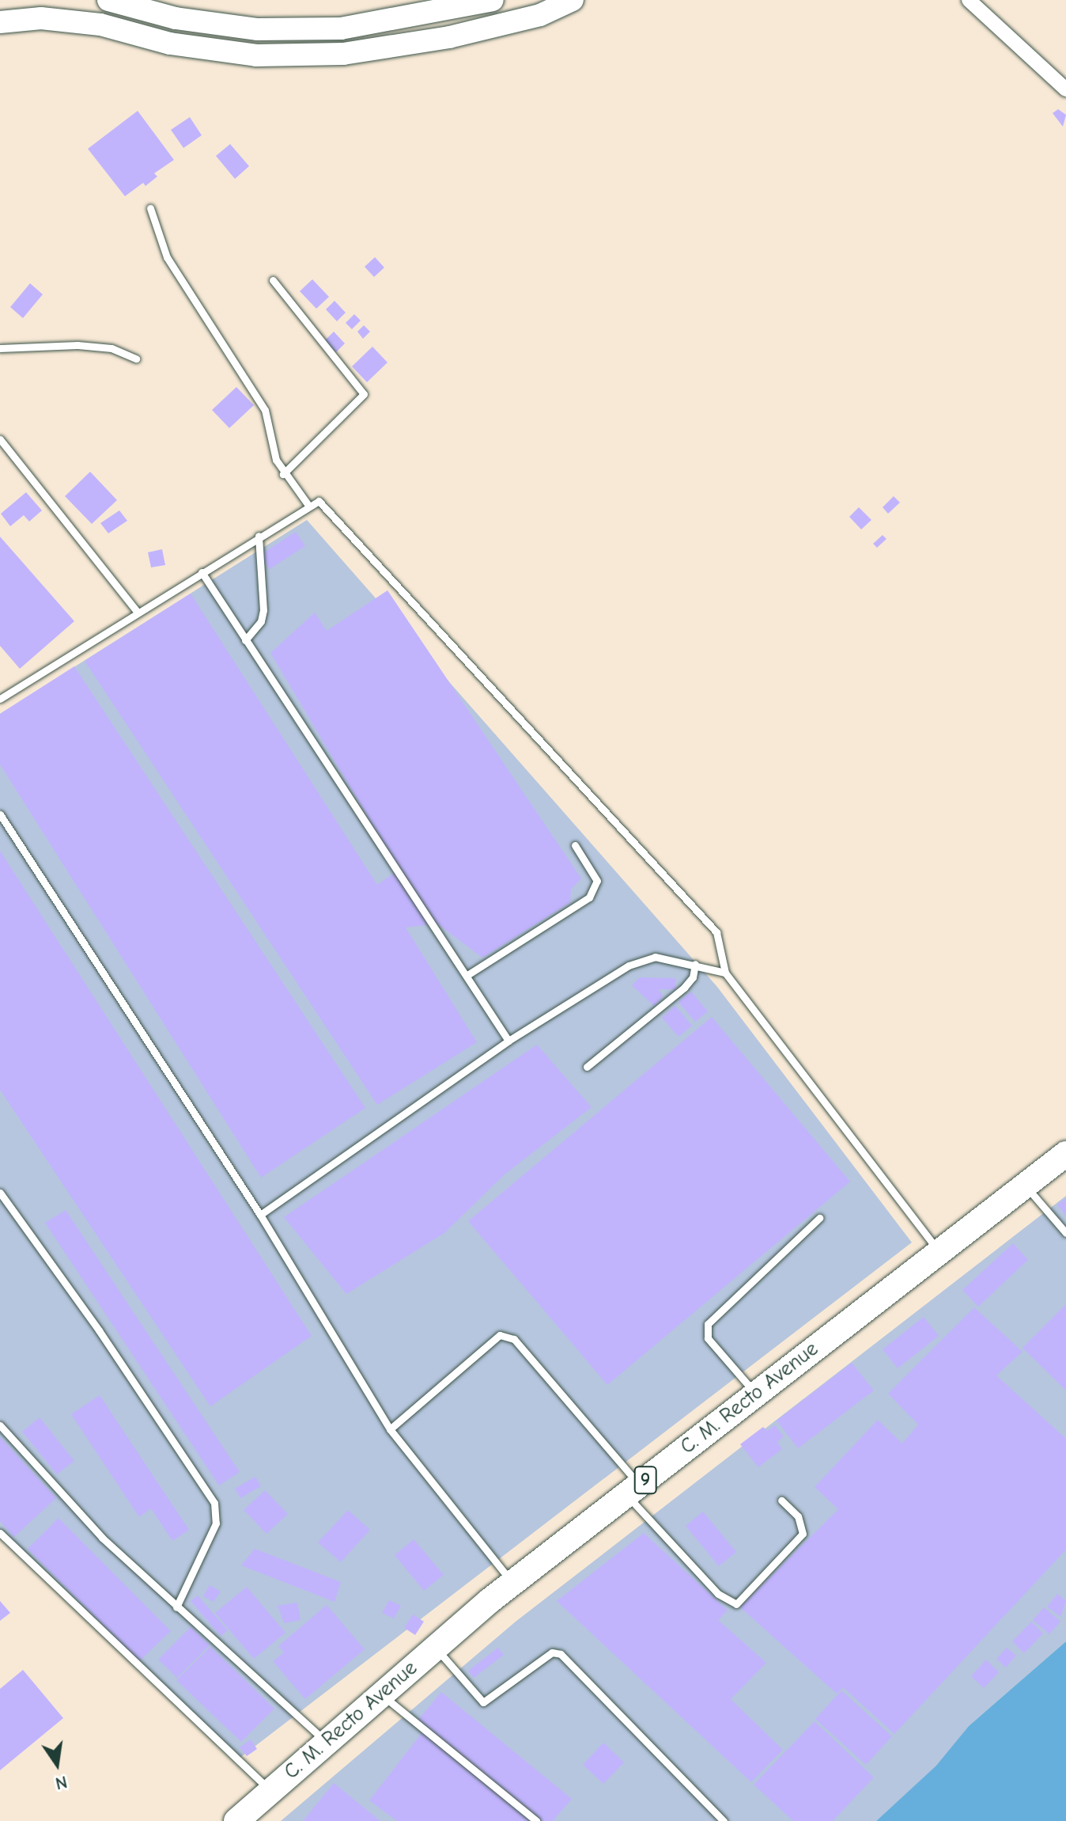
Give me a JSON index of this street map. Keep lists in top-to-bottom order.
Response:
{
  "streets": {
    "highway": ["C. M. Recto Avenue", "9"]
  },
  "north": "bottom"
}
